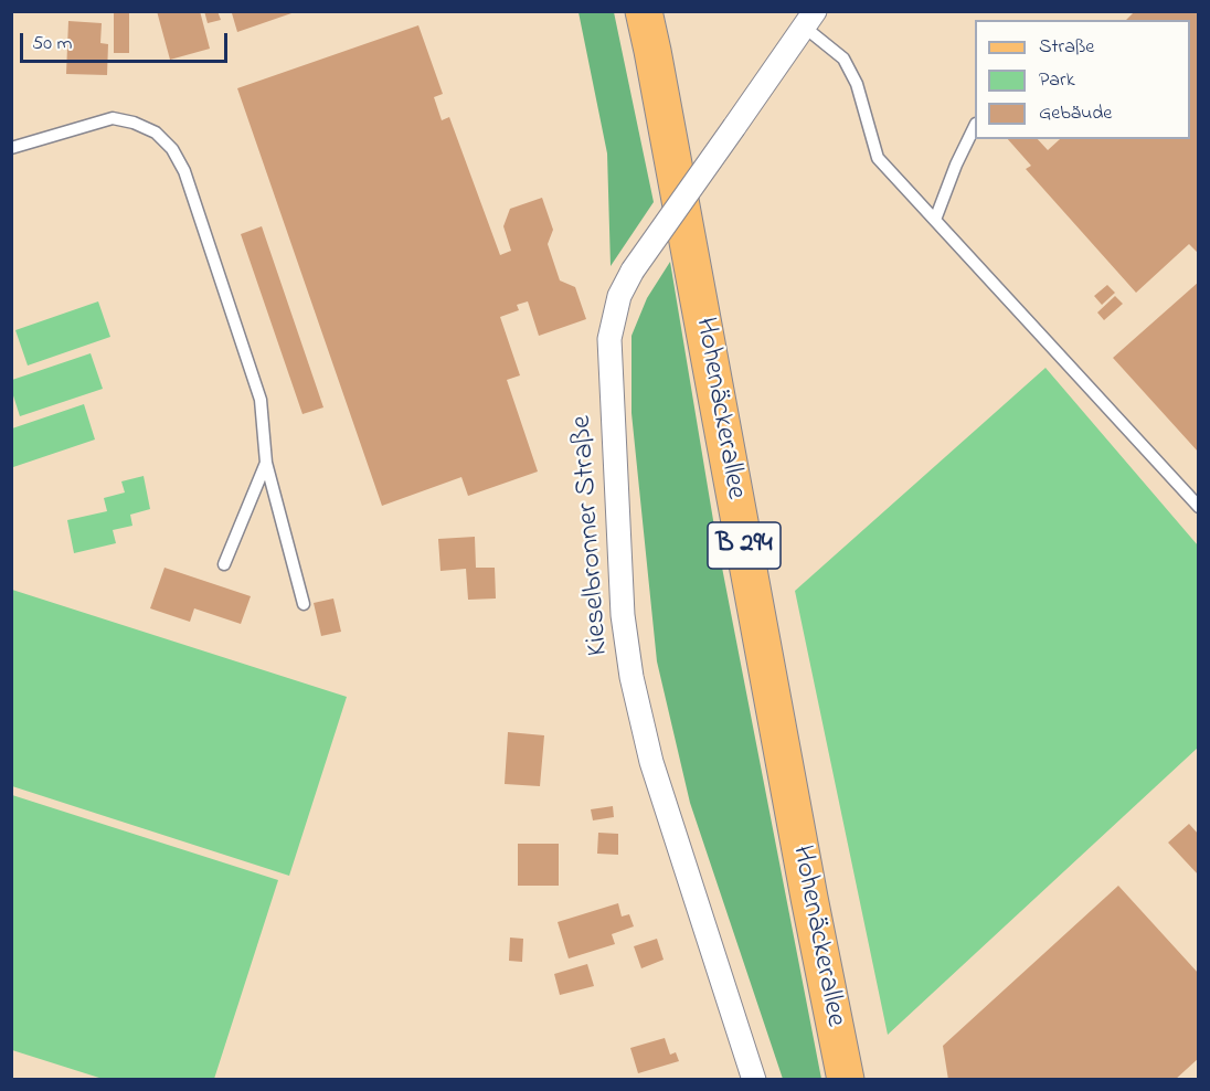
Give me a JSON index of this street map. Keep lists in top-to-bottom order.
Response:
{
  "streets": {
    "main road": ["Hohenäckerallee", "B 294"],
    "street": ["Kieselbronner Straße"]
  },
  "legend": ["Straße", "Park", "Gebäude"],
  "scale_bar": "50 m"
}
